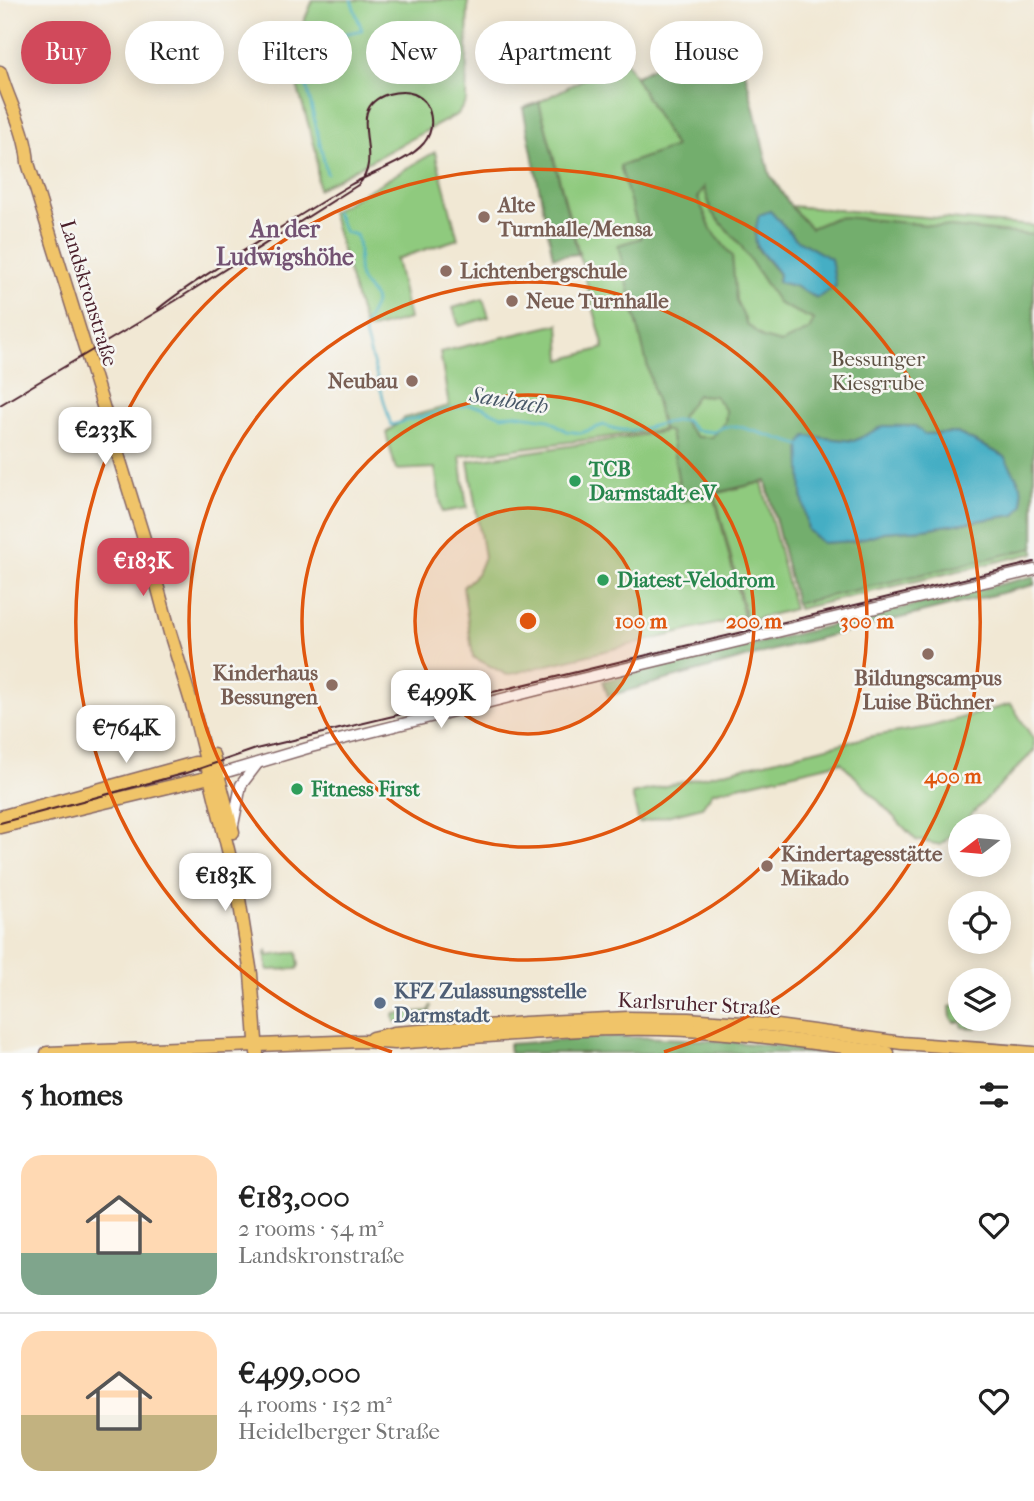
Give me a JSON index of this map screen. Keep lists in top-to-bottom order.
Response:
{
  "streets": {
    "main road": ["Landskronstraße", "Karlsruher Straße"]
  },
  "districts": ["An der Ludwigshöhe"],
  "water": ["Saubach"],
  "parks": ["Bessunger Kiesgrube"],
  "places": [
    "Alte Turnhalle/Mensa",
    "Lichtenbergschule",
    "Neue Turnhalle",
    "Neubau",
    "TCB Darmstadt e.V",
    "Diatest-Velodrom",
    "Bildungscampus Luise Büchner",
    "Kinderhaus Bessungen",
    "Fitness First",
    "Kindertagesstätte Mikado",
    "KFZ Zulassungsstelle Darmstadt"
  ],
  "north": "left",
  "page": {
    "chip": [
      "Buy",
      "Rent",
      "Filters",
      "New",
      "Apartment",
      "House"
    ],
    "price": [
      "€233K",
      "€183K",
      "€499K",
      "€764K",
      "€183K"
    ],
    "heading": "5 homes",
    "list": [
      {
        "name": "€183,000",
        "note": "2 rooms · 54 m² · Landskronstraße"
      },
      {
        "name": "€499,000",
        "note": "4 rooms · 152 m² · Heidelberger Straße"
      }
    ]
  },
  "rings": [
    "100 m",
    "200 m",
    "300 m",
    "400 m"
  ]
}
